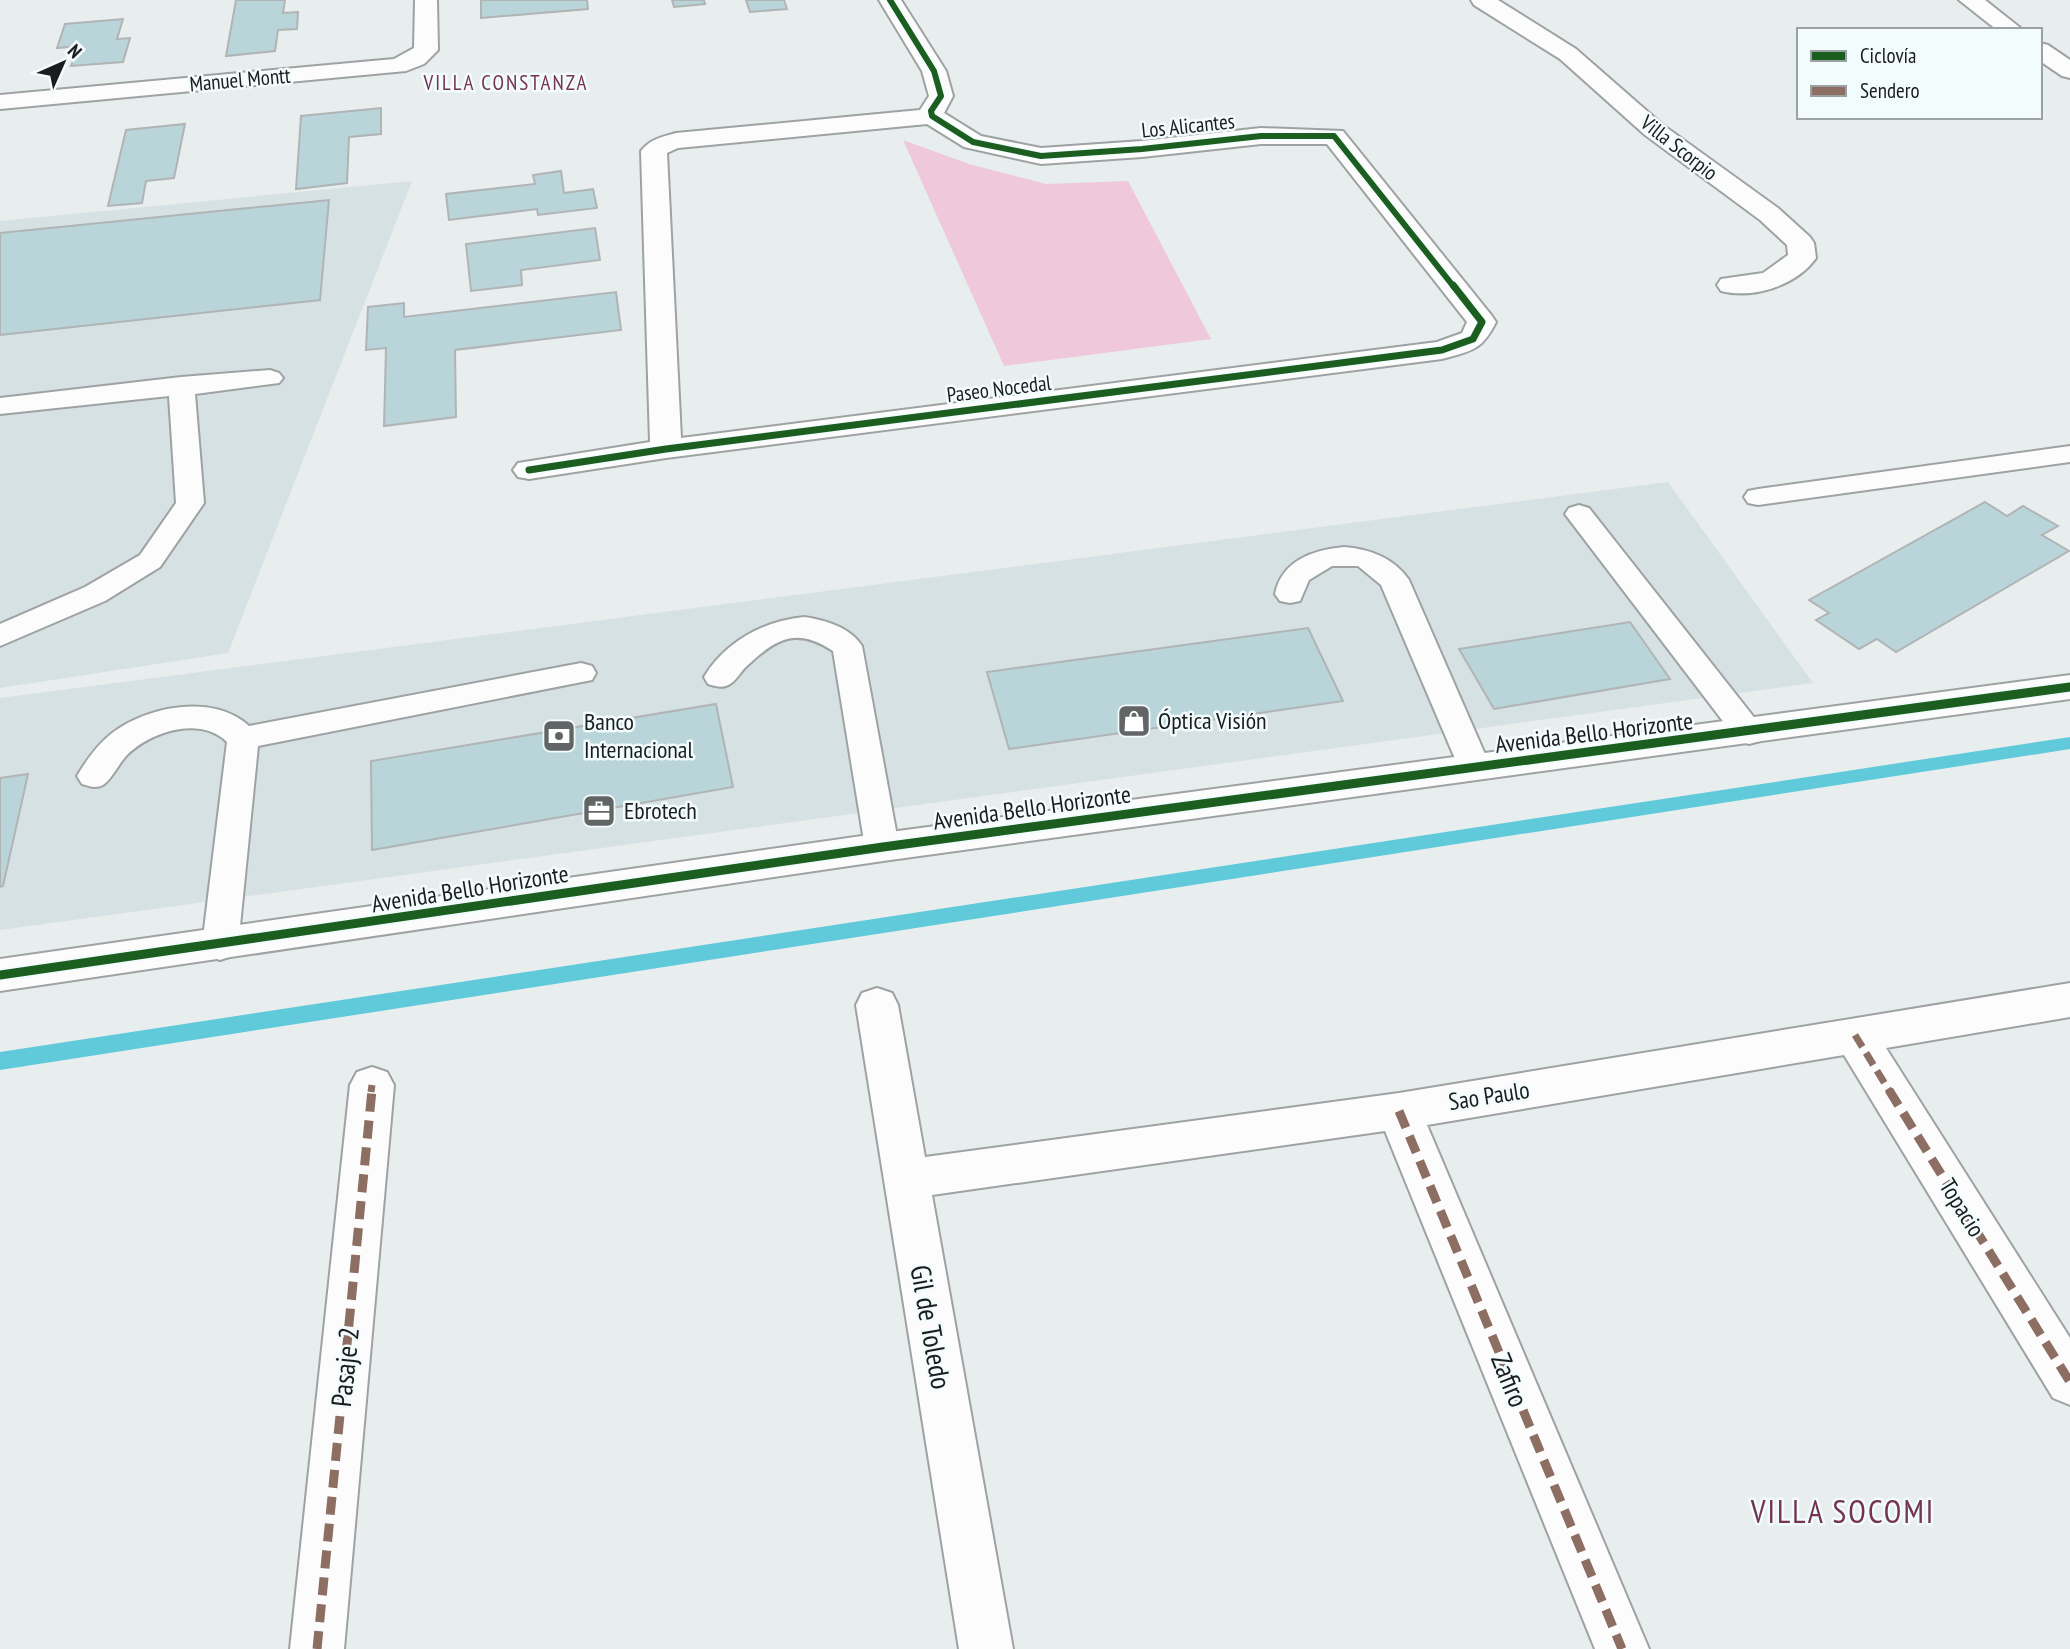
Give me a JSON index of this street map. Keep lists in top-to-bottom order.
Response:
{
  "streets": {
    "street": [
      "Manuel Montt",
      "Los Alicantes",
      "Villa Scorpio",
      "Paseo Nocedal",
      "Avenida Bello Horizonte",
      "Sao Paulo",
      "Topacio",
      "Gil de Toledo",
      "Pasaje 2",
      "Zafiro"
    ]
  },
  "crossings": [
    ["Los Alicantes", "Paseo Nocedal"],
    ["Sao Paulo", "Topacio"],
    ["Sao Paulo", "Gil de Toledo"],
    ["Sao Paulo", "Zafiro"]
  ],
  "districts": ["VILLA CONSTANZA", "VILLA SOCOMI"],
  "places": {
    "shop": ["Óptica Visión"],
    "bank": ["Banco Internacional"],
    "office": ["Ebrotech"]
  },
  "legend": ["Ciclovía", "Sendero"],
  "north": "top right"
}
